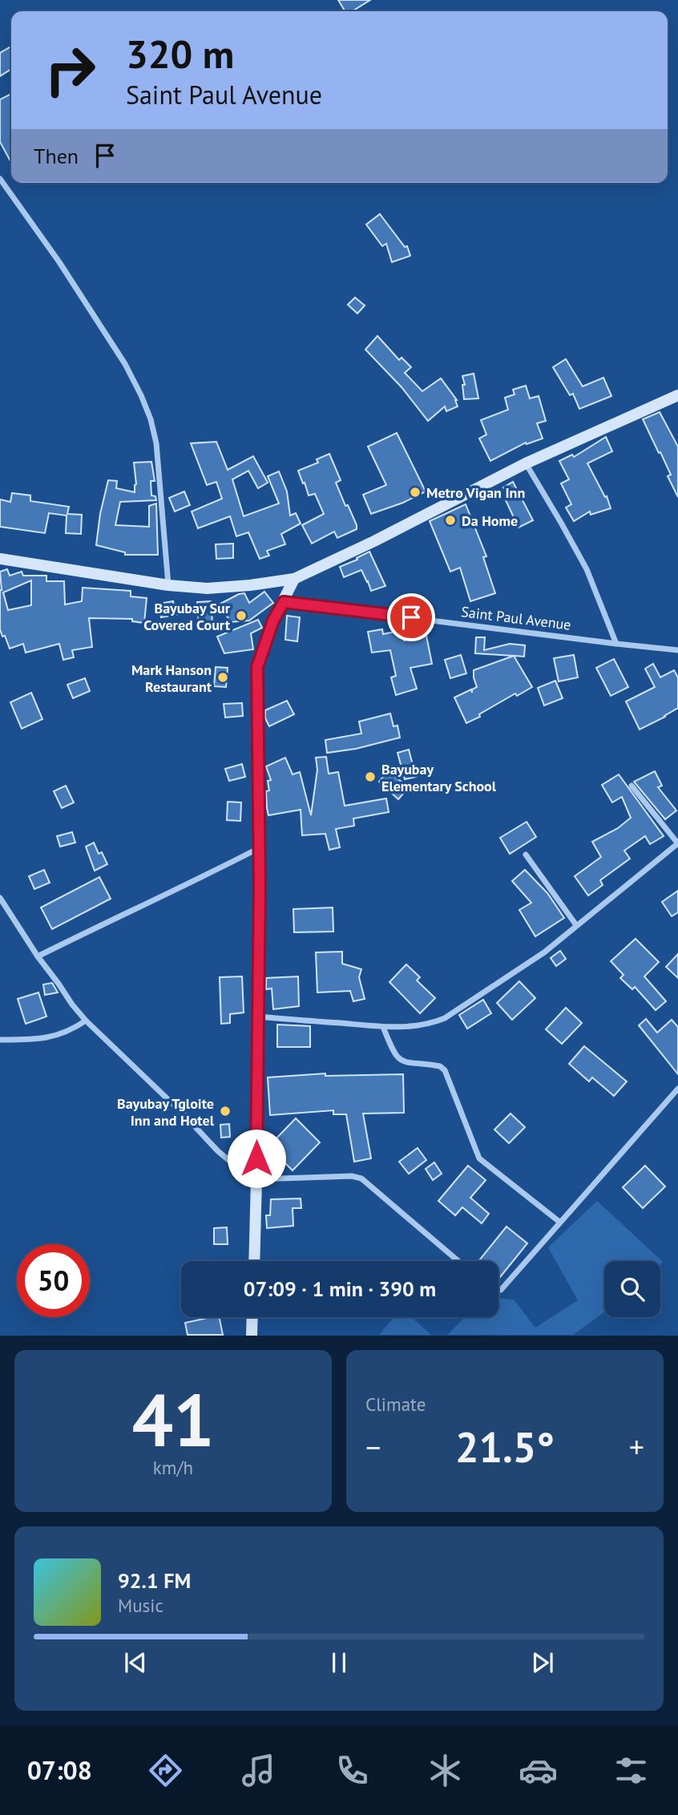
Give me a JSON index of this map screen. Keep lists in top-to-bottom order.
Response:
{
  "streets": {
    "street": ["Saint Paul Avenue"]
  },
  "places": [
    "Metro Vigan Inn",
    "Da Home",
    "Bayubay Sur Covered Court",
    "Mark Hanson Restaurant",
    "Bayubay Elementary School",
    "Bayubay Tgloite Inn and Hotel"
  ],
  "page": {
    "turn": ["320 m", "Saint Paul Avenue"],
    "then": "Then",
    "limit": "50",
    "trip": "07:09 · 1 min · 390 m",
    "tile": [
      ["41", "km/h"],
      "Climate"
    ],
    "heat": ["−", "21.5°", "+"],
    "song": ["92.1 FM", "Music"],
    "tabs": "07:08"
  }
}
